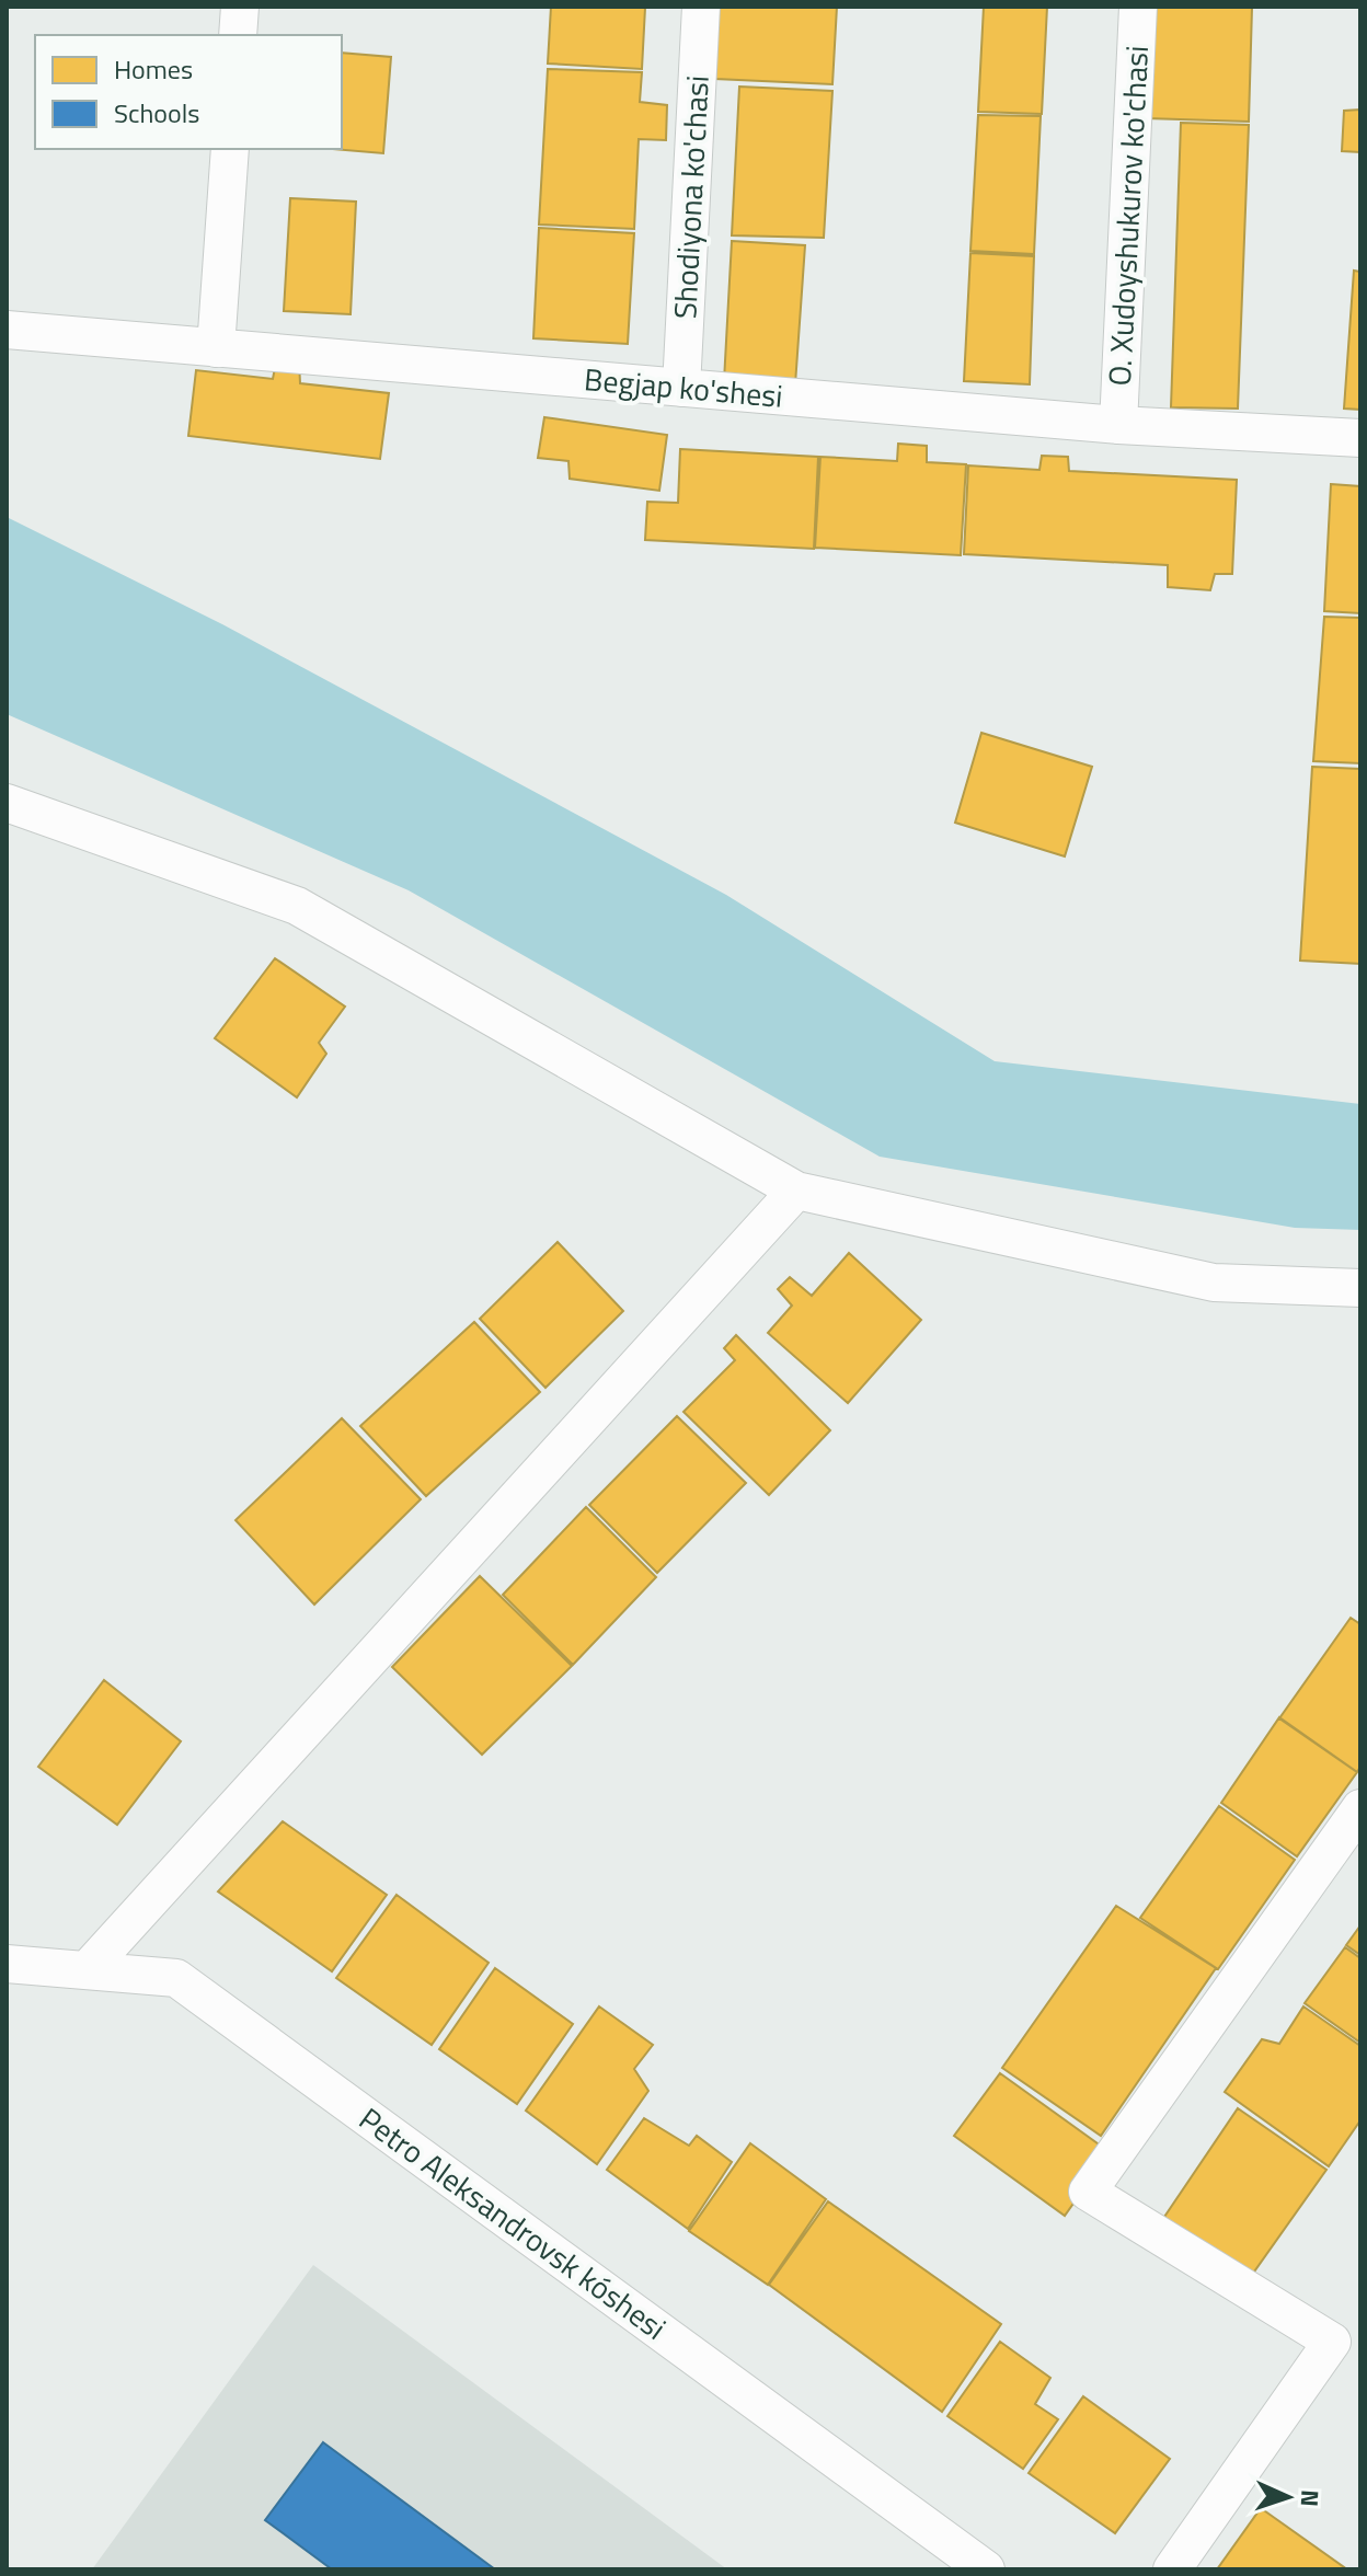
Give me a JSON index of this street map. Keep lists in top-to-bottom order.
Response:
{
  "streets": {
    "street": [
      "Shodiyona ko'chasi",
      "O. Xudoyshukurov ko'chasi",
      "Begjap ko'shesi",
      "Petro Aleksandrovsk kóshesi"
    ]
  },
  "crossings": [
    ["Shodiyona ko'chasi", "Begjap ko'shesi"],
    ["O. Xudoyshukurov ko'chasi", "Begjap ko'shesi"]
  ],
  "legend": ["Homes", "Schools"],
  "north": "right"
}
